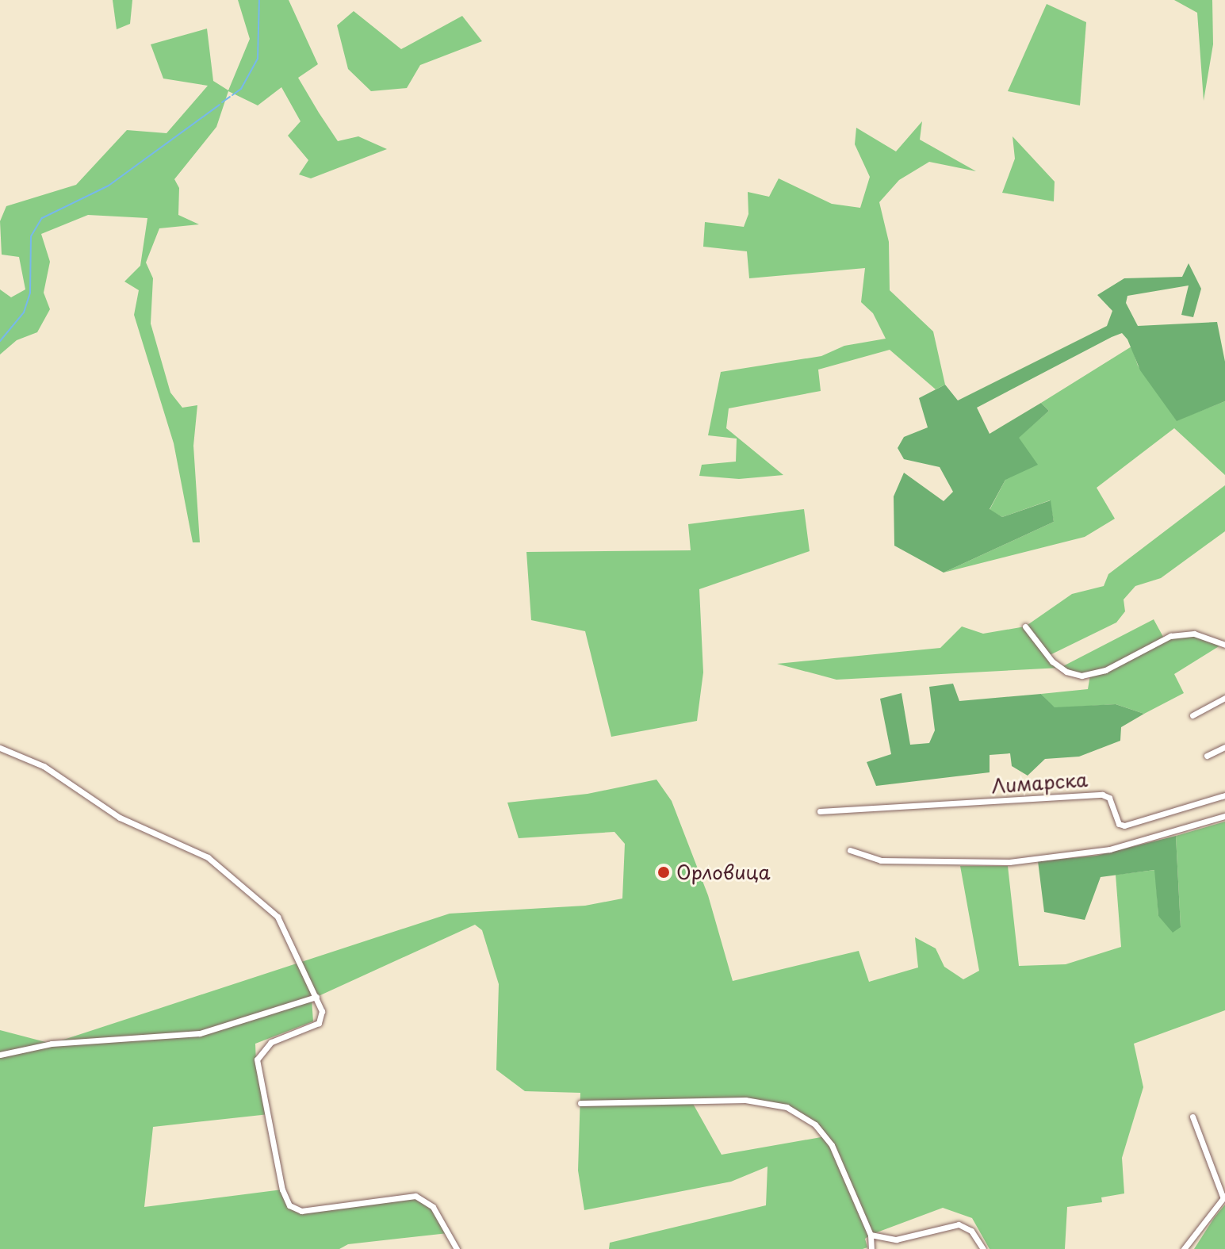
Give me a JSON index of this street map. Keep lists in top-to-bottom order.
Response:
{
  "streets": {
    "street": ["Лимарска"]
  },
  "places": ["Орловица"]
}
